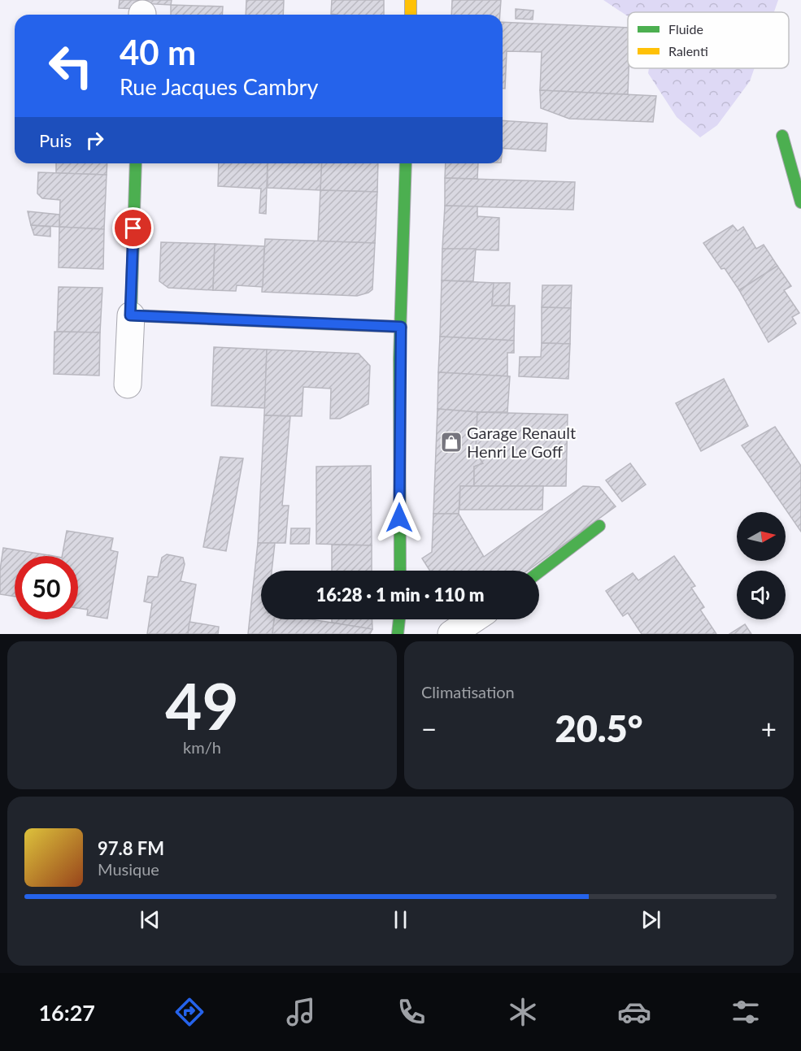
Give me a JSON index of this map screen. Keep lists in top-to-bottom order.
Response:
{
  "places": {
    "shop": ["Garage Renault Henri Le Goff"]
  },
  "legend": ["Fluide", "Ralenti"],
  "north": "right",
  "page": {
    "turn": ["40 m", "Rue Jacques Cambry"],
    "then": "Puis",
    "limit": "50",
    "trip": "16:28 · 1 min · 110 m",
    "tile": [
      ["49", "km/h"],
      "Climatisation"
    ],
    "heat": ["−", "20.5°", "+"],
    "song": ["97.8 FM", "Musique"],
    "tabs": "16:27"
  }
}
